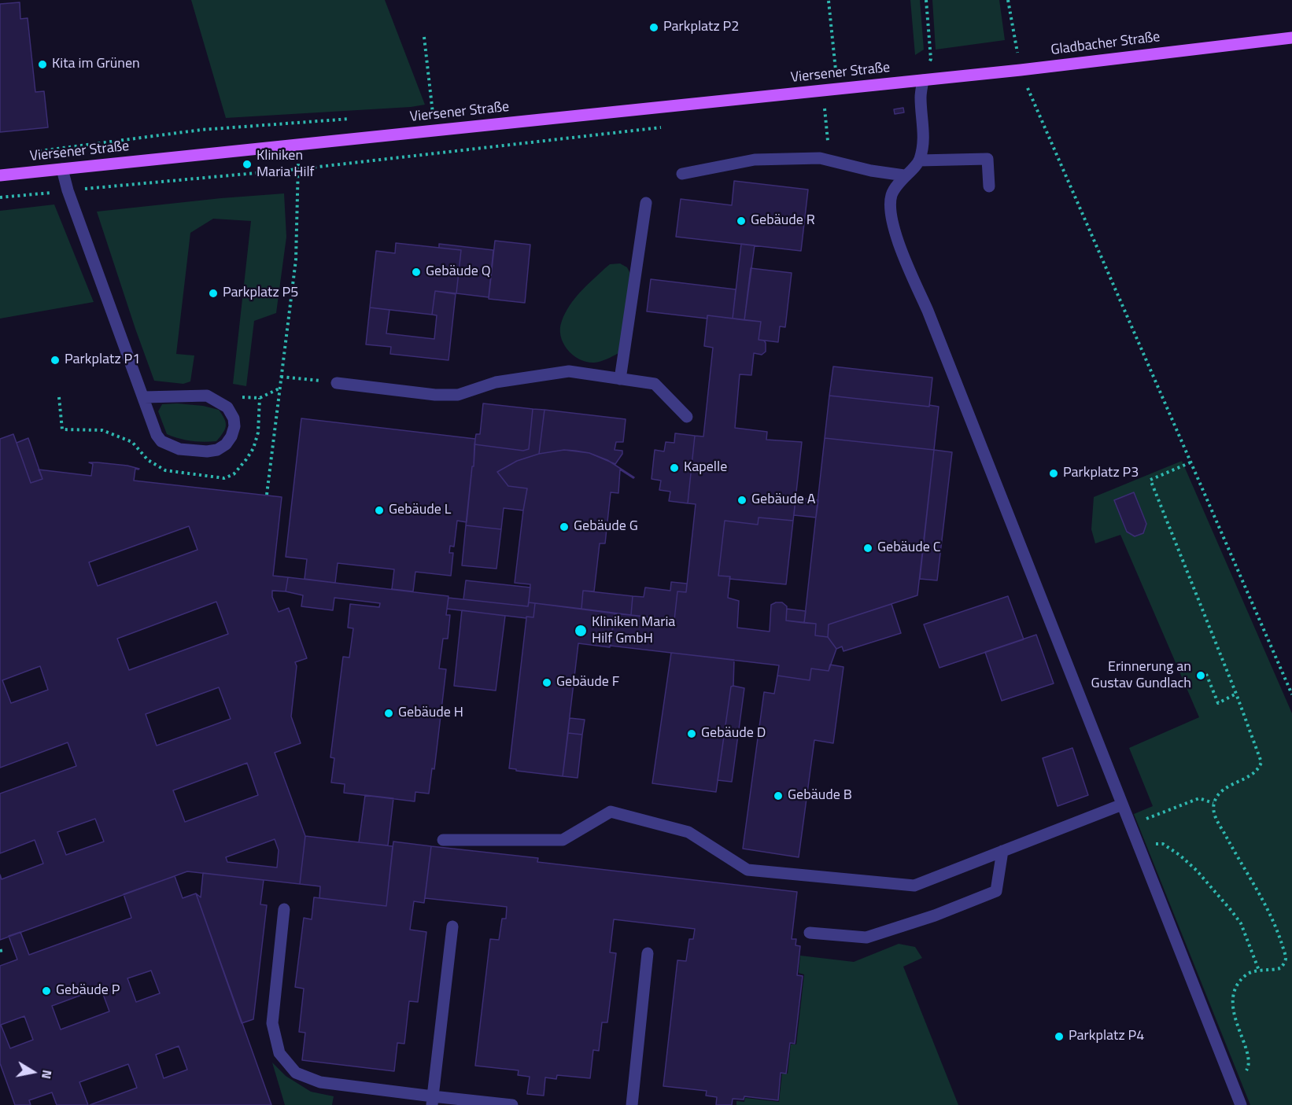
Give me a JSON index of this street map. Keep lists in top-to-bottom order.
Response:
{
  "streets": {
    "main road": ["Gladbacher Straße", "Viersener Straße"]
  },
  "crossings": [
    ["Gladbacher Straße", "Viersener Straße"]
  ],
  "places": [
    "Parkplatz P2",
    "Kita im Grünen",
    "Kliniken Maria Hilf",
    "Gebäude R",
    "Gebäude Q",
    "Parkplatz P5",
    "Parkplatz P1",
    "Kapelle",
    "Parkplatz P3",
    "Gebäude A",
    "Gebäude L",
    "Gebäude G",
    "Gebäude C",
    "Kliniken Maria Hilf GmbH",
    "Erinnerung an Gustav Gundlach",
    "Gebäude F",
    "Gebäude H",
    "Gebäude D",
    "Gebäude B",
    "Gebäude P",
    "Parkplatz P4"
  ],
  "north": "right"
}
